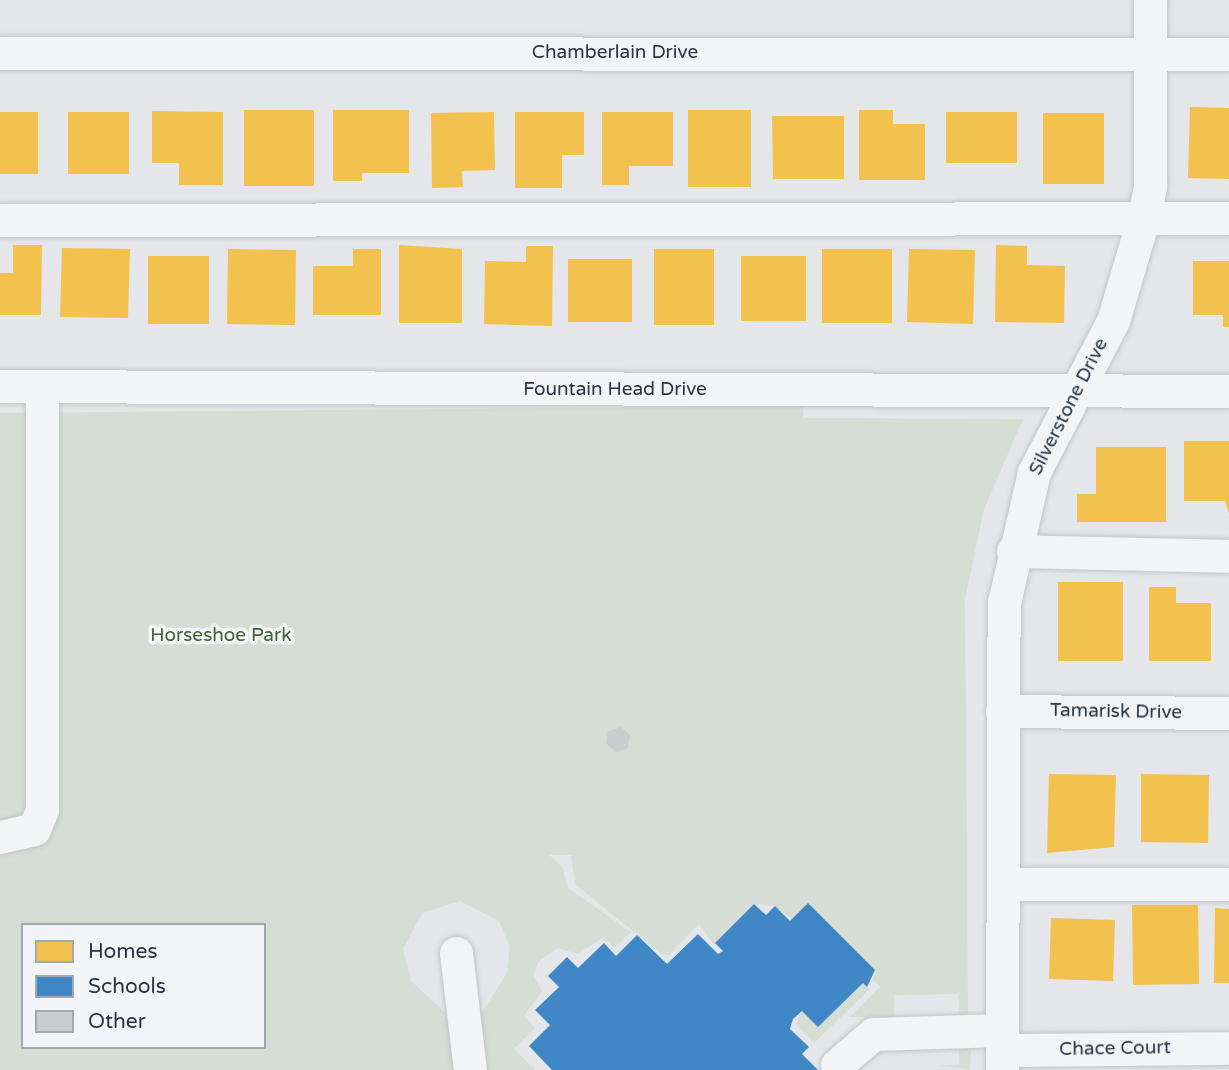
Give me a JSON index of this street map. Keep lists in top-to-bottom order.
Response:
{
  "streets": {
    "street": [
      "Chamberlain Drive",
      "Fountain Head Drive",
      "Silverstone Drive",
      "Tamarisk Drive",
      "Chace Court"
    ]
  },
  "crossings": [
    ["Chamberlain Drive", "Silverstone Drive"],
    ["Fountain Head Drive", "Silverstone Drive"],
    ["Silverstone Drive", "Tamarisk Drive"],
    ["Silverstone Drive", "Chace Court"]
  ],
  "parks": ["Horseshoe Park"],
  "legend": ["Homes", "Schools", "Other"]
}
